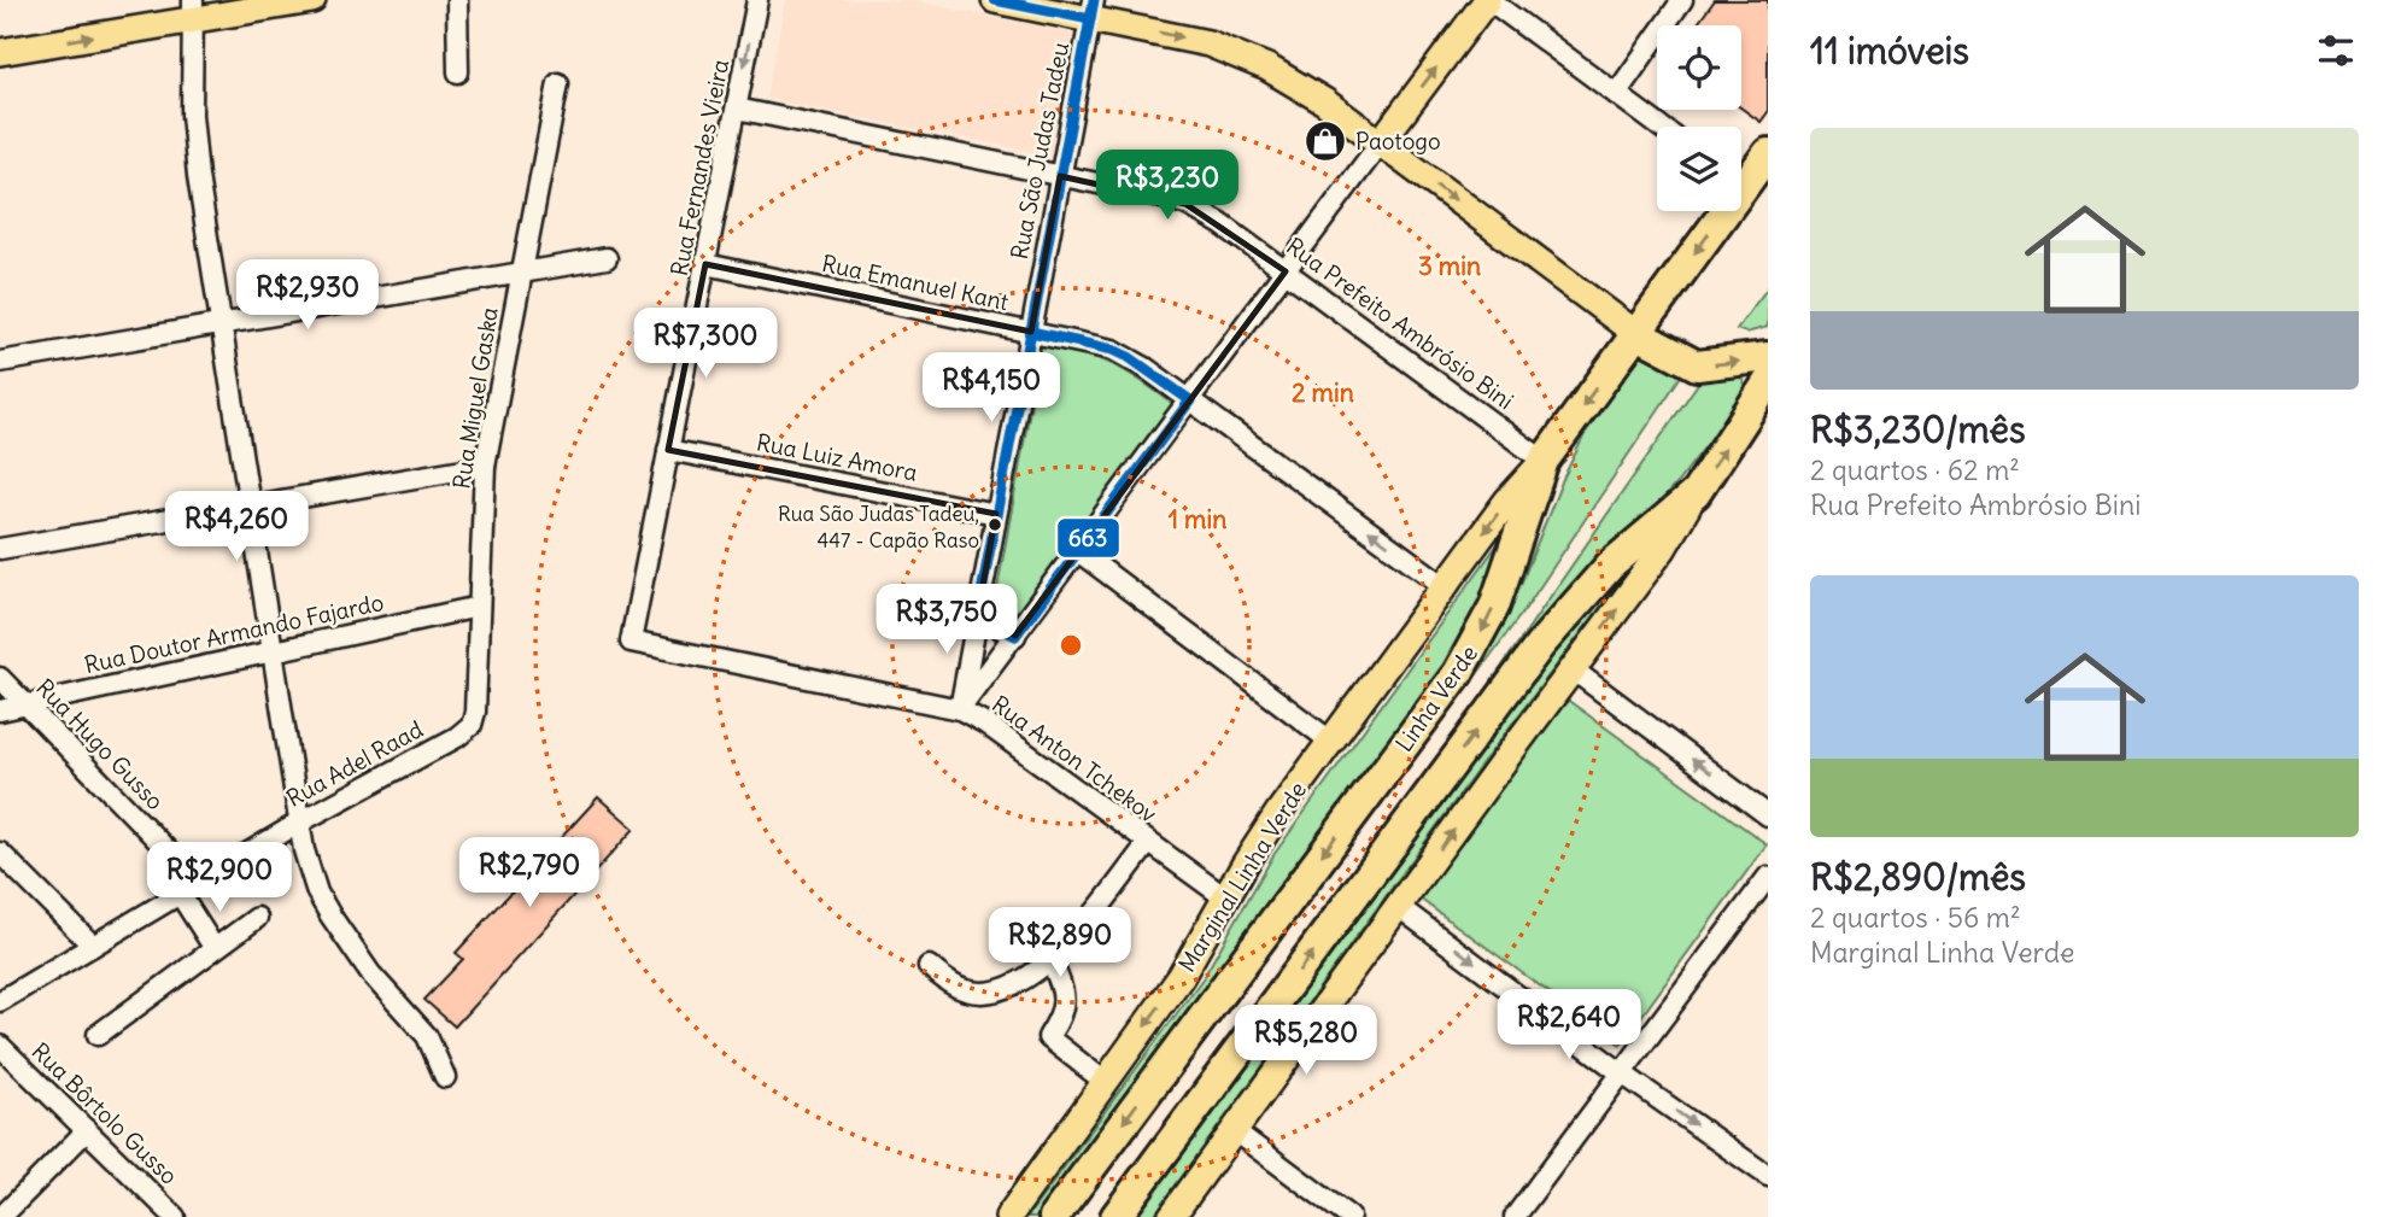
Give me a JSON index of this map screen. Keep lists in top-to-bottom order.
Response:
{
  "streets": {
    "highway": ["Linha Verde"],
    "main road": ["Marginal Linha Verde"],
    "street": [
      "Rua São Judas Tadeu",
      "Rua Fernandes Vieira",
      "Rua Emanuel Kant",
      "Rua Prefeito Ambrósio Bini",
      "Rua Miguel Gaska",
      "Rua Luiz Amora",
      "Rua Doutor Armando Fajardo",
      "Rua Hugo Gusso",
      "Rua Anton Tchekov",
      "Rua Adel Raad",
      "Rua Bôrtolo Gusso"
    ]
  },
  "crossings": [
    ["Rua São Judas Tadeu", "Rua Emanuel Kant"],
    ["Rua São Judas Tadeu", "Rua Prefeito Ambrósio Bini"],
    ["Rua São Judas Tadeu", "Rua Luiz Amora"],
    ["Rua São Judas Tadeu", "Rua Anton Tchekov"],
    ["Rua Fernandes Vieira", "Rua Emanuel Kant"],
    ["Rua Fernandes Vieira", "Rua Prefeito Ambrósio Bini"],
    ["Rua Fernandes Vieira", "Rua Luiz Amora"],
    ["Rua Fernandes Vieira", "Rua Anton Tchekov"],
    ["Rua Emanuel Kant", "Marginal Linha Verde"],
    ["Rua Prefeito Ambrósio Bini", "Linha Verde"],
    ["Rua Prefeito Ambrósio Bini", "Marginal Linha Verde"],
    ["Rua Miguel Gaska", "Rua Doutor Armando Fajardo"],
    ["Rua Miguel Gaska", "Rua Adel Raad"],
    ["Rua Doutor Armando Fajardo", "Rua Hugo Gusso"],
    ["Linha Verde", "Marginal Linha Verde"],
    ["Rua Hugo Gusso", "Rua Adel Raad"],
    ["Rua Anton Tchekov", "Marginal Linha Verde"]
  ],
  "one_way": ["Rua Emanuel Kant"],
  "places": {
    "shop": ["Paotogo"],
    "other": ["Rua São Judas Tadeu, 447 - Capão Raso"]
  },
  "lines": ["transit line 663"],
  "page": {
    "heading": "11 imóveis",
    "list": [
      {
        "name": "R$3,230/mês",
        "note": "2 quartos · 62 m² · Rua Prefeito Ambrósio Bini"
      },
      {
        "name": "R$2,890/mês",
        "note": "2 quartos · 56 m² · Marginal Linha Verde"
      }
    ],
    "price": [
      "R$3,230",
      "R$2,930",
      "R$7,300",
      "R$4,150",
      "R$4,260",
      "R$3,750",
      "R$2,790",
      "R$2,900",
      "R$2,890",
      "R$2,640",
      "R$5,280"
    ]
  },
  "rings": ["3 min", "2 min", "1 min"]
}
